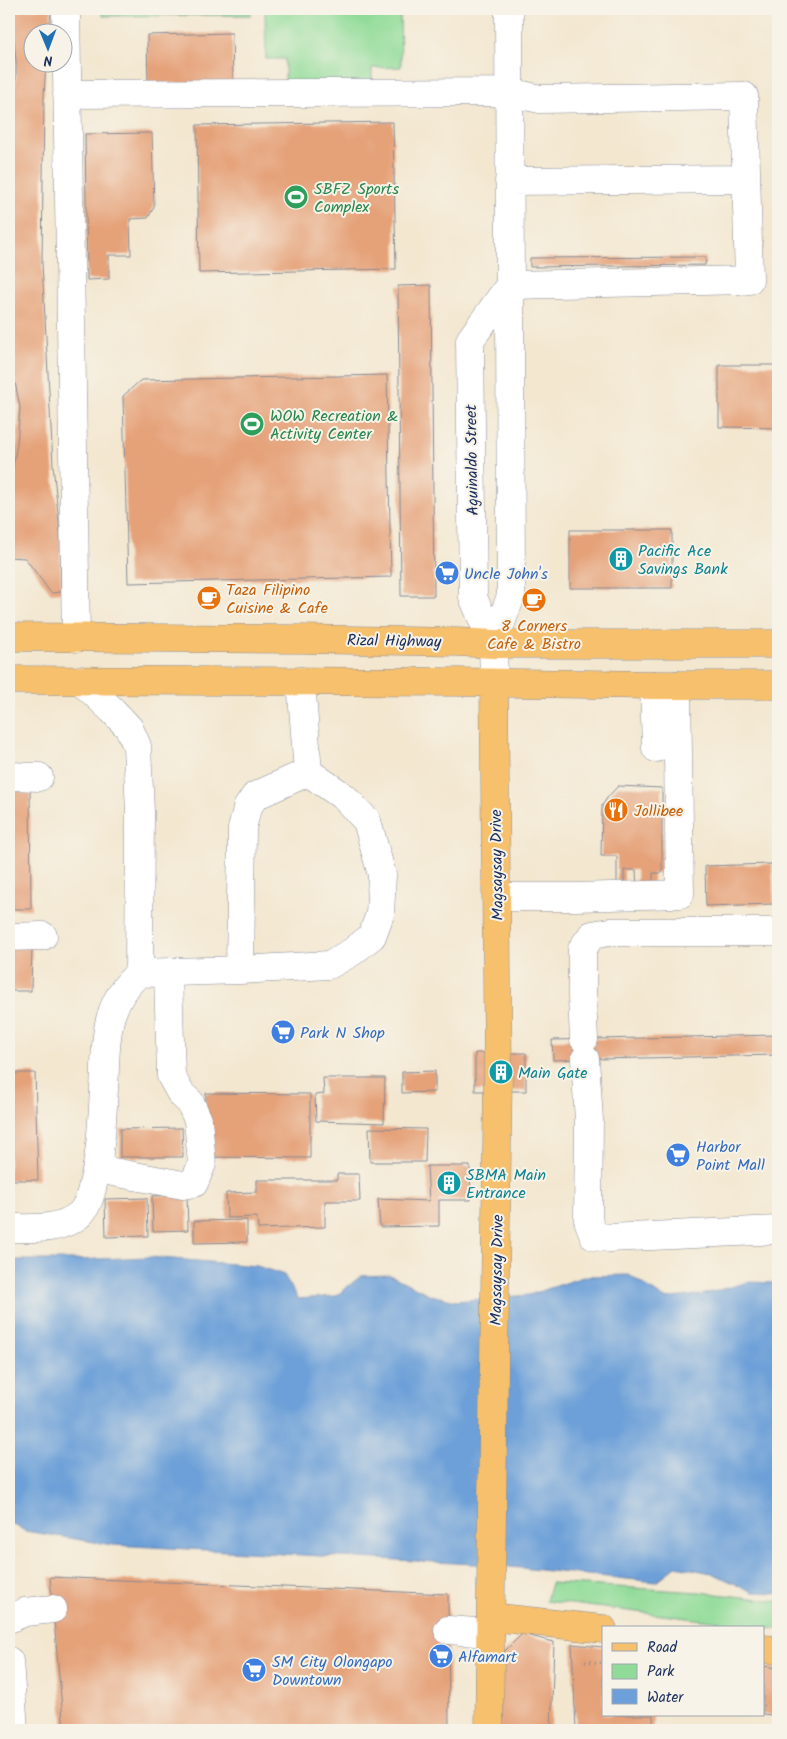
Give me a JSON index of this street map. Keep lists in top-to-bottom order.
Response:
{
  "streets": {
    "main road": ["Rizal Highway", "Magsaysay Drive"],
    "street": ["Aguinaldo Street"]
  },
  "crossings": [
    ["Aguinaldo Street", "Rizal Highway"],
    ["Aguinaldo Street", "Magsaysay Drive"]
  ],
  "places": {
    "sports": ["SBFZ Sports Complex", "WOW Recreation & Activity Center"],
    "building": ["Pacific Ace Savings Bank", "Main Gate", "SBMA Main Entrance"],
    "supermarket": [
      "Uncle John's",
      "Park N Shop",
      "Harbor Point Mall",
      "Alfamart",
      "SM City Olongapo Downtown"
    ],
    "cafe": ["Taza Filipino Cuisine & Cafe", "8 Corners Cafe & Bistro"],
    "restaurant": ["Jollibee"]
  },
  "legend": ["Road", "Park", "Water"],
  "north": "bottom"
}
